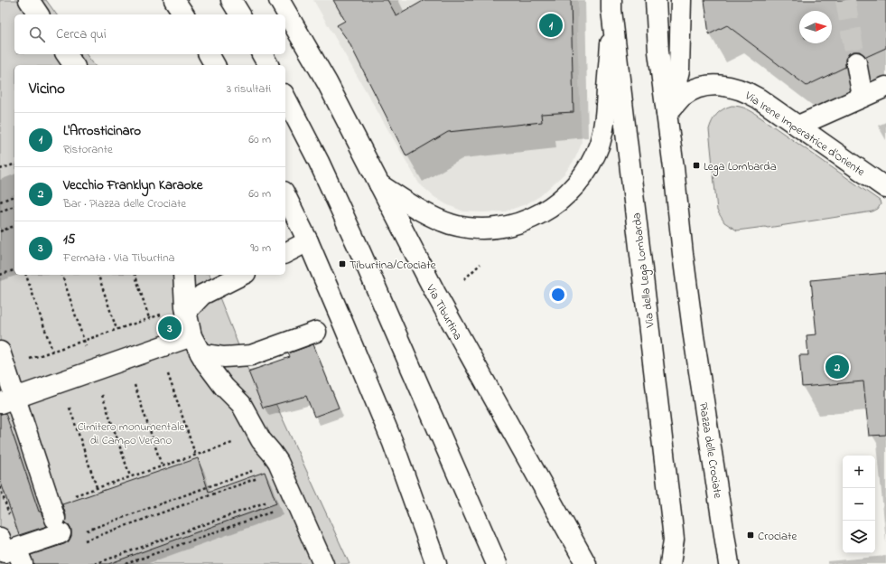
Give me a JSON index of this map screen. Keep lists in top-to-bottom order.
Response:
{
  "streets": {
    "main road": [
      "Via Irene Imperatrice d'Oriente",
      "Via della Lega Lombarda",
      "Via Tiburtina",
      "Piazza delle Crociate"
    ]
  },
  "crossings": [
    ["Via Irene Imperatrice d'Oriente", "Piazza delle Crociate"]
  ],
  "parks": ["Cimitero monumentale di Campo Verano"],
  "places": {
    "transit": ["Lega Lombarda", "Tiburtina/Crociate", "Crociate"]
  },
  "north": "right",
  "page": {
    "pins": ["1", "3", "2"],
    "search": "Cerca qui",
    "heading": ["Vicino", "3 risultati"],
    "list": [
      {
        "mark": "1",
        "name": "L'Arrosticinaro",
        "note": "Ristorante",
        "value": "60 m"
      },
      {
        "mark": "2",
        "name": "Vecchio Franklyn Karaoke",
        "note": "Bar · Piazza delle Crociate",
        "value": "60 m"
      },
      {
        "mark": "3",
        "name": "15",
        "note": "Fermata · Via Tiburtina",
        "value": "90 m"
      }
    ],
    "map_buttons": ["+", "−"]
  }
}
